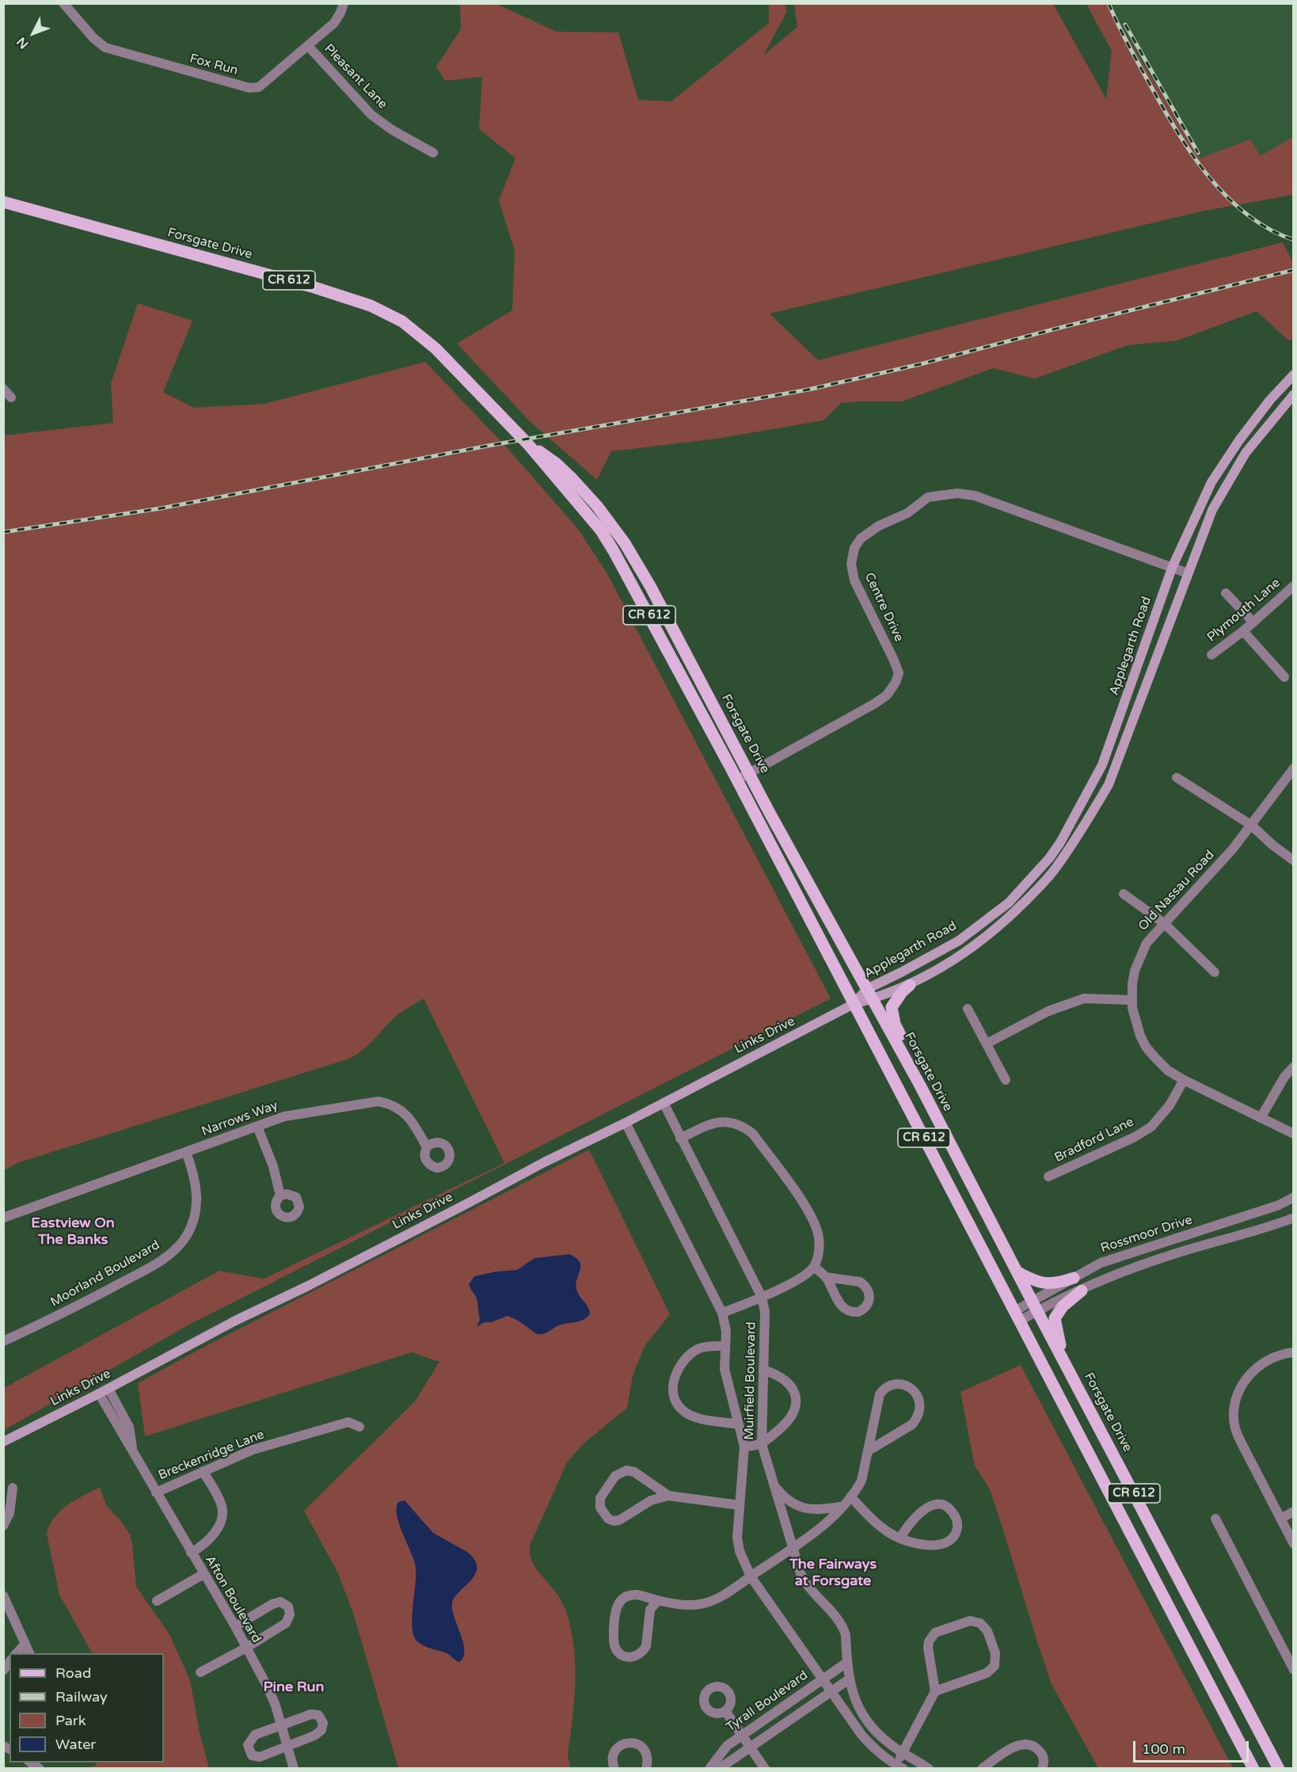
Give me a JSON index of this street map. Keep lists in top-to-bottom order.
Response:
{
  "streets": {
    "main road": [
      "Forsgate Drive",
      "CR 612",
      "Applegarth Road",
      "Links Drive"
    ],
    "street": [
      "Fox Run",
      "Pleasant Lane",
      "Centre Drive",
      "Plymouth Lane",
      "Old Nassau Road",
      "Narrows Way",
      "Bradford Lane",
      "Rossmoor Drive",
      "Moorland Boulevard",
      "Muirfield Boulevard",
      "Breckenridge Lane",
      "Afton Boulevard",
      "Tyrall Boulevard"
    ]
  },
  "crossings": [
    ["Fox Run", "Pleasant Lane"],
    ["Forsgate Drive", "Centre Drive"],
    ["Forsgate Drive", "Applegarth Road"],
    ["Forsgate Drive", "Links Drive"],
    ["Forsgate Drive", "Rossmoor Drive"],
    ["Centre Drive", "Applegarth Road"],
    ["Applegarth Road", "Links Drive"],
    ["Old Nassau Road", "Bradford Lane"],
    ["Links Drive", "Muirfield Boulevard"],
    ["Links Drive", "Afton Boulevard"],
    ["Narrows Way", "Moorland Boulevard"],
    ["Muirfield Boulevard", "Tyrall Boulevard"],
    ["Breckenridge Lane", "Afton Boulevard"]
  ],
  "districts": ["Eastview On The Banks", "The Fairways at Forsgate", "Pine Run"],
  "legend": [
    "Road",
    "Railway",
    "Park",
    "Water"
  ],
  "scale_bar": "100 m",
  "north": "bottom left"
}
